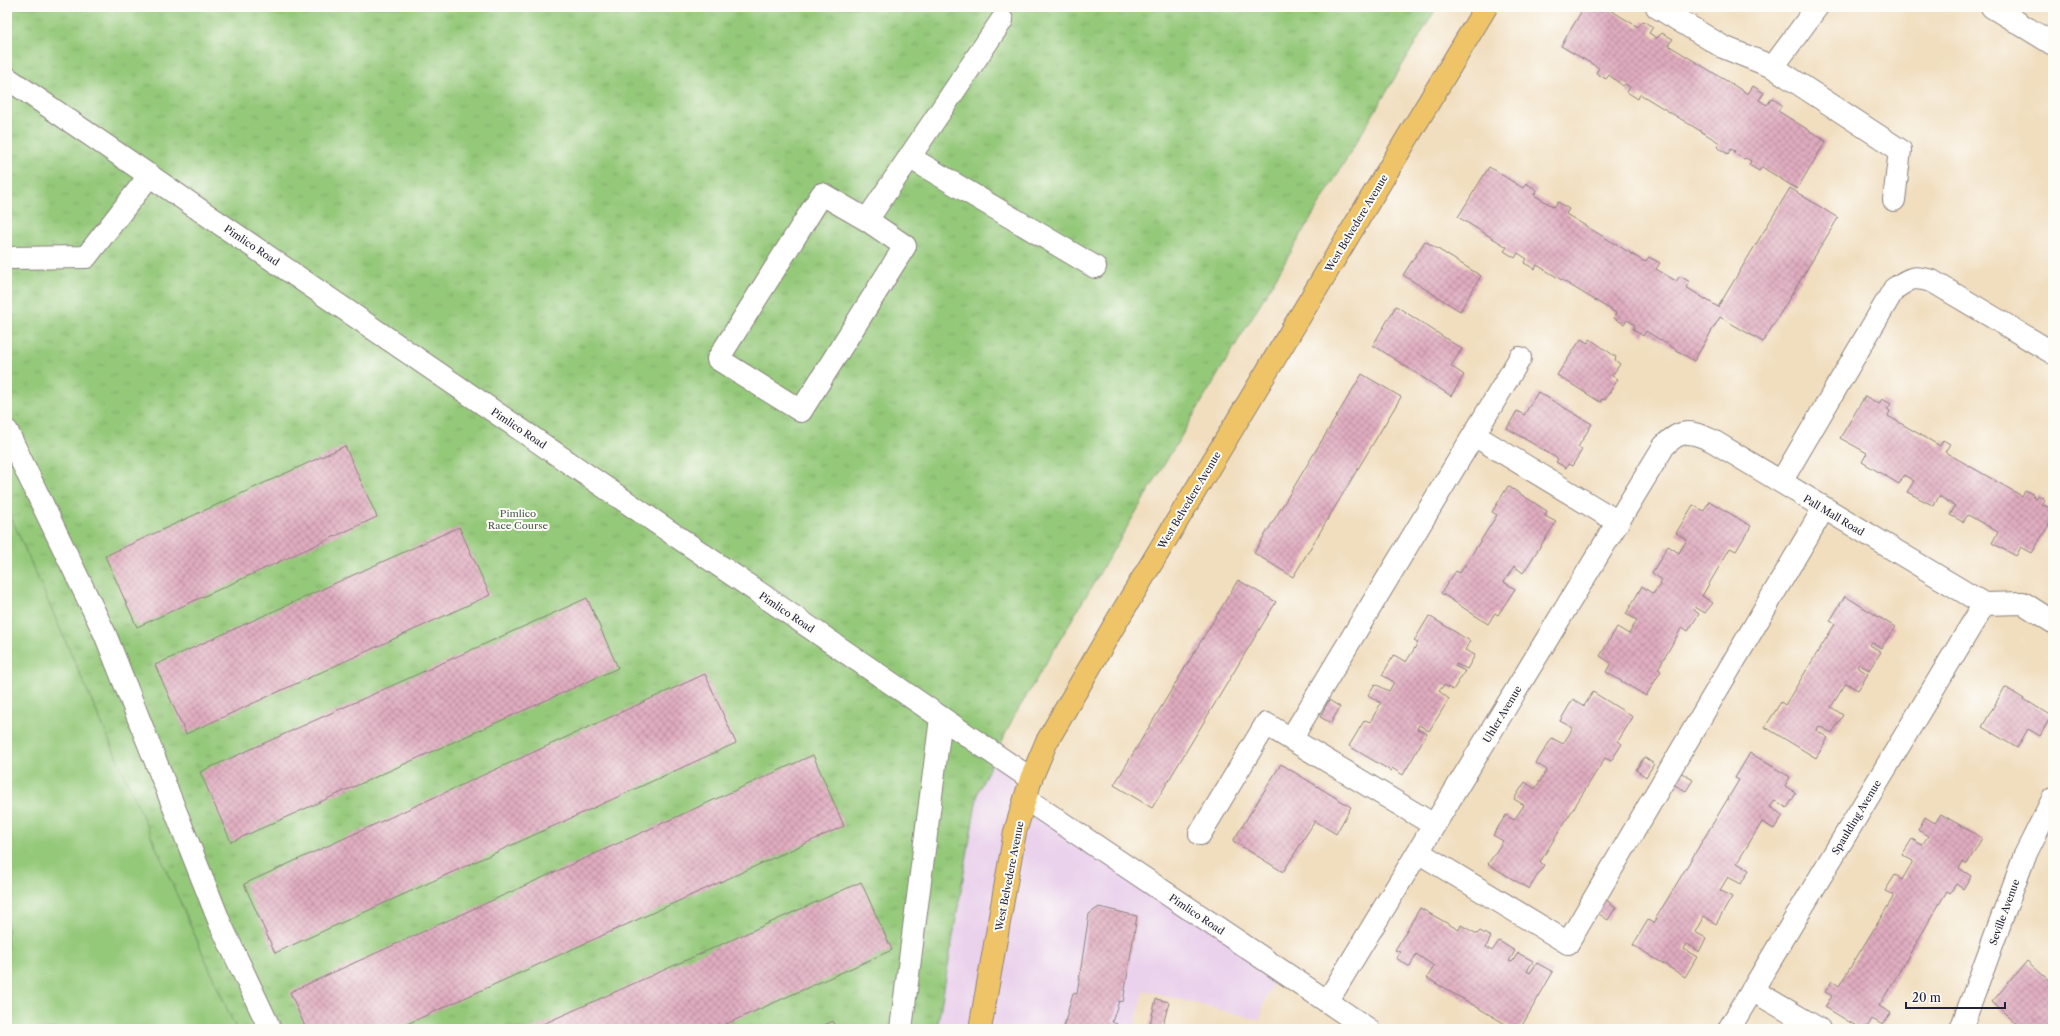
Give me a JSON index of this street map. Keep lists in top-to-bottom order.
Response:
{
  "streets": {
    "main road": ["West Belvedere Avenue"],
    "street": [
      "Pimlico Road",
      "Pall Mall Road",
      "Uhler Avenue",
      "Spaulding Avenue",
      "Seville Avenue"
    ]
  },
  "crossings": [
    ["West Belvedere Avenue", "Pimlico Road"],
    ["Pimlico Road", "Uhler Avenue"],
    ["Pall Mall Road", "Uhler Avenue"],
    ["Pall Mall Road", "Spaulding Avenue"]
  ],
  "parks": ["Pimlico Race Course"],
  "scale_bar": "20 m"
}
